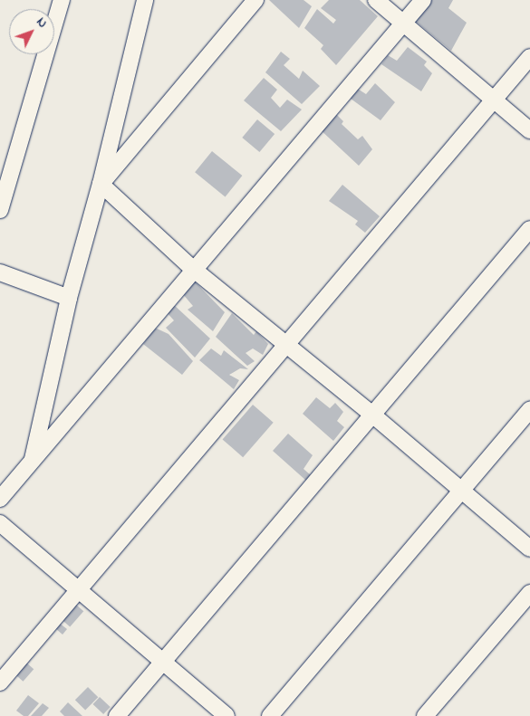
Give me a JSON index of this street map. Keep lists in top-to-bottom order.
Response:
{
  "north": "top right"
}
